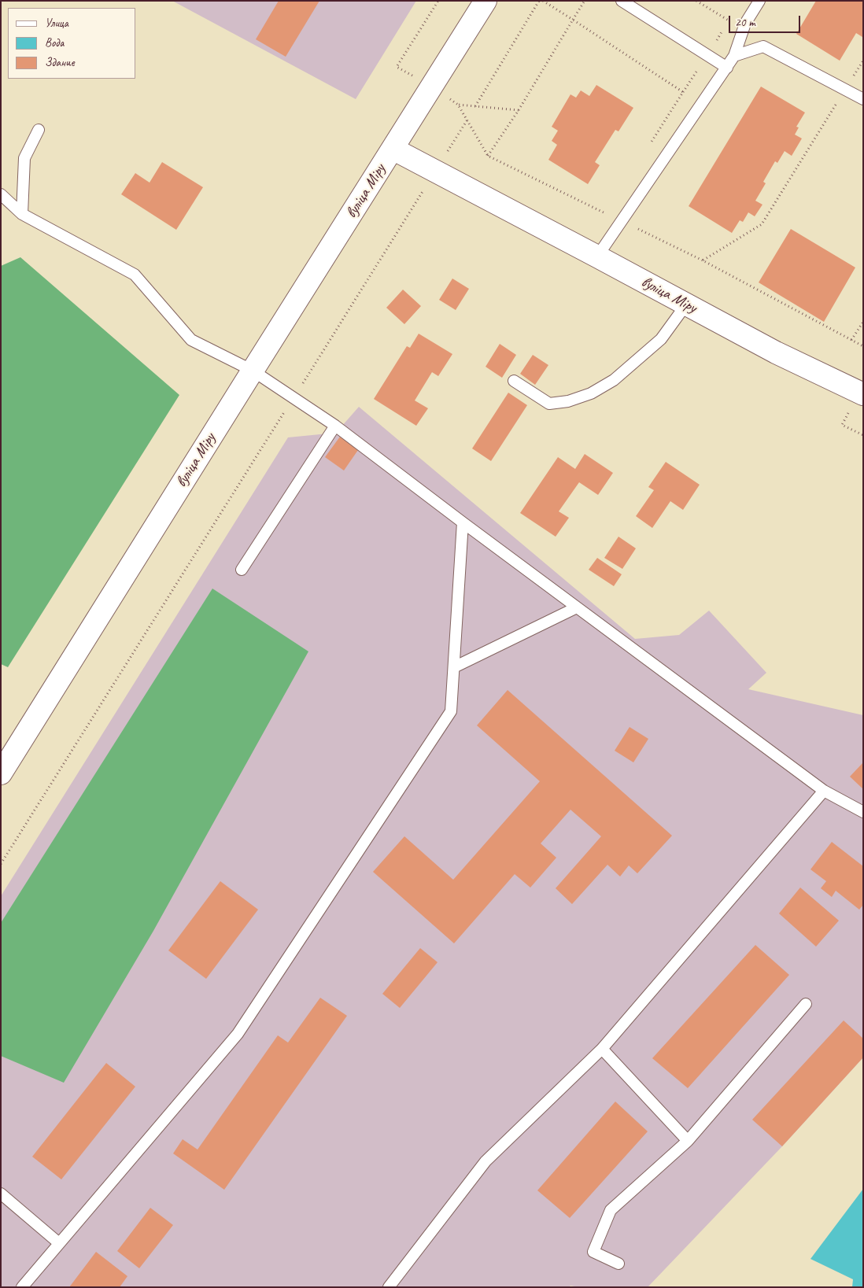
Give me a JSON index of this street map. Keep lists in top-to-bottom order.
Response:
{
  "streets": {
    "main road": ["вуліца Міру"]
  },
  "legend": ["Улица", "Вода", "Здание"],
  "scale_bar": "20 m"
}
